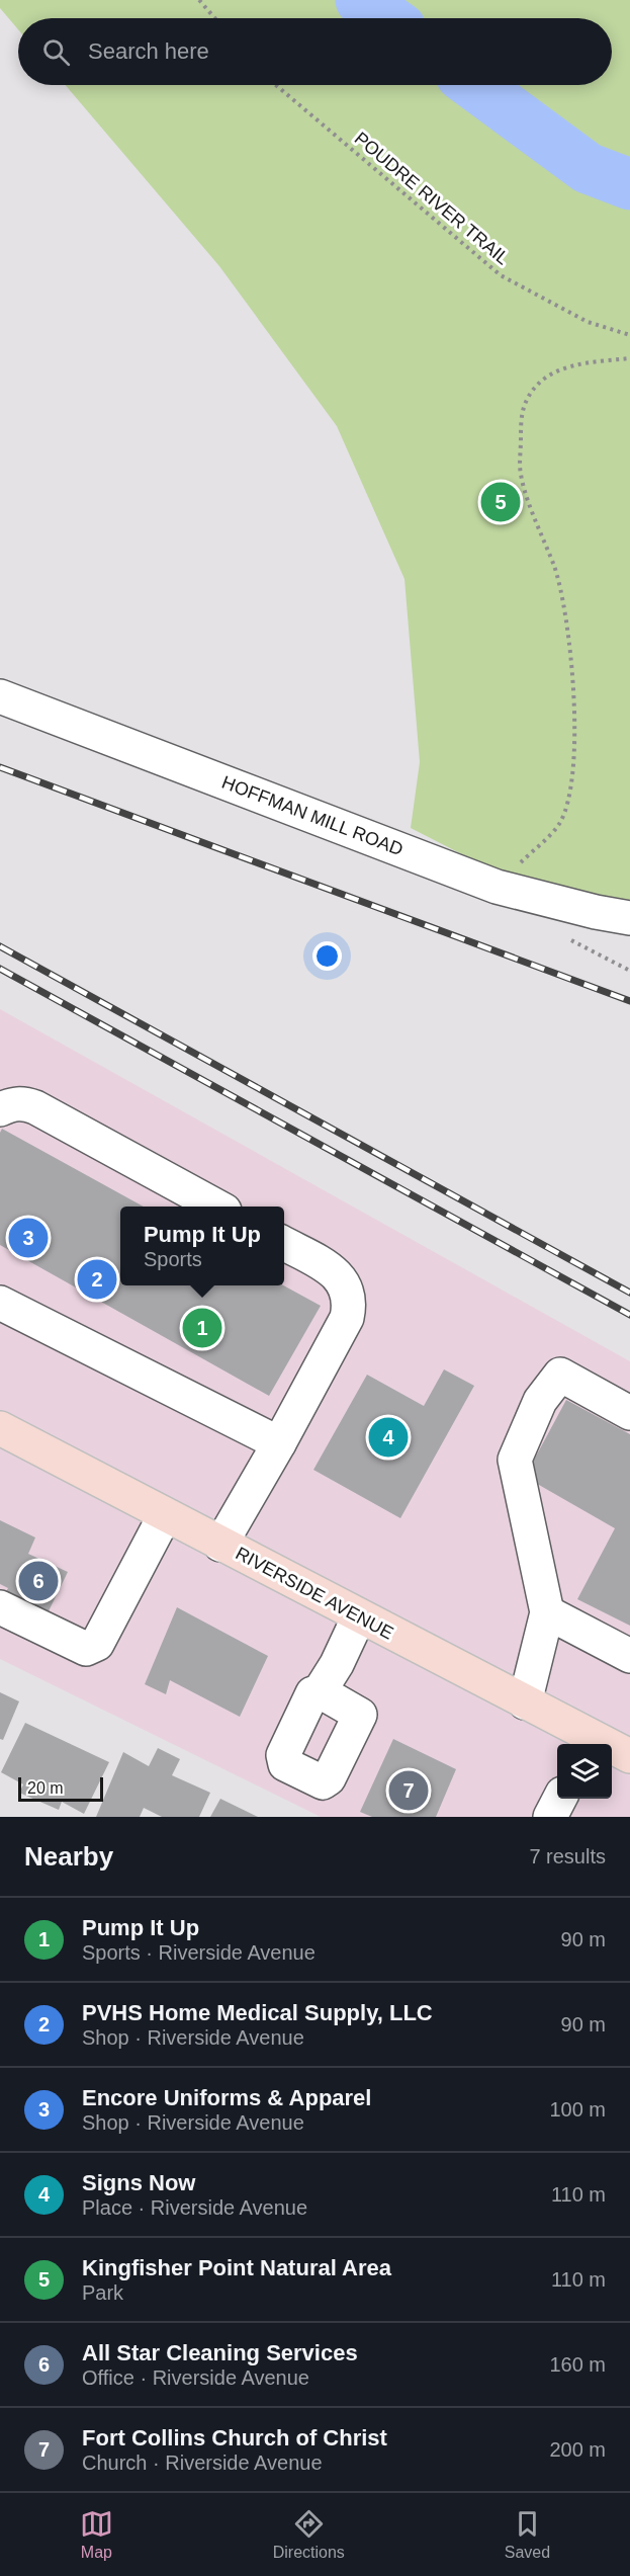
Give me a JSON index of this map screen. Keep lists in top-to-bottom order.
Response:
{
  "streets": {
    "main road": ["RIVERSIDE AVENUE"],
    "street": ["HOFFMAN MILL ROAD"],
    "path": ["POUDRE RIVER TRAIL"]
  },
  "scale_bar": "20 m",
  "page": {
    "search": "Search here",
    "pins": [
      "5",
      "3",
      "2",
      "1",
      "4",
      "6",
      "7"
    ],
    "popup": ["Pump It Up", "Sports"],
    "scale": "20 m",
    "heading": ["Nearby", "7 results"],
    "list": [
      {
        "mark": "1",
        "name": "Pump It Up",
        "note": "Sports · Riverside Avenue",
        "value": "90 m"
      },
      {
        "mark": "2",
        "name": "PVHS Home Medical Supply, LLC",
        "note": "Shop · Riverside Avenue",
        "value": "90 m"
      },
      {
        "mark": "3",
        "name": "Encore Uniforms & Apparel",
        "note": "Shop · Riverside Avenue",
        "value": "100 m"
      },
      {
        "mark": "4",
        "name": "Signs Now",
        "note": "Place · Riverside Avenue",
        "value": "110 m"
      },
      {
        "mark": "5",
        "name": "Kingfisher Point Natural Area",
        "note": "Park",
        "value": "110 m"
      },
      {
        "mark": "6",
        "name": "All Star Cleaning Services",
        "note": "Office · Riverside Avenue",
        "value": "160 m"
      },
      {
        "mark": "7",
        "name": "Fort Collins Church of Christ",
        "note": "Church · Riverside Avenue",
        "value": "200 m"
      }
    ],
    "nav": ["Map", "Directions", "Saved"]
  }
}
